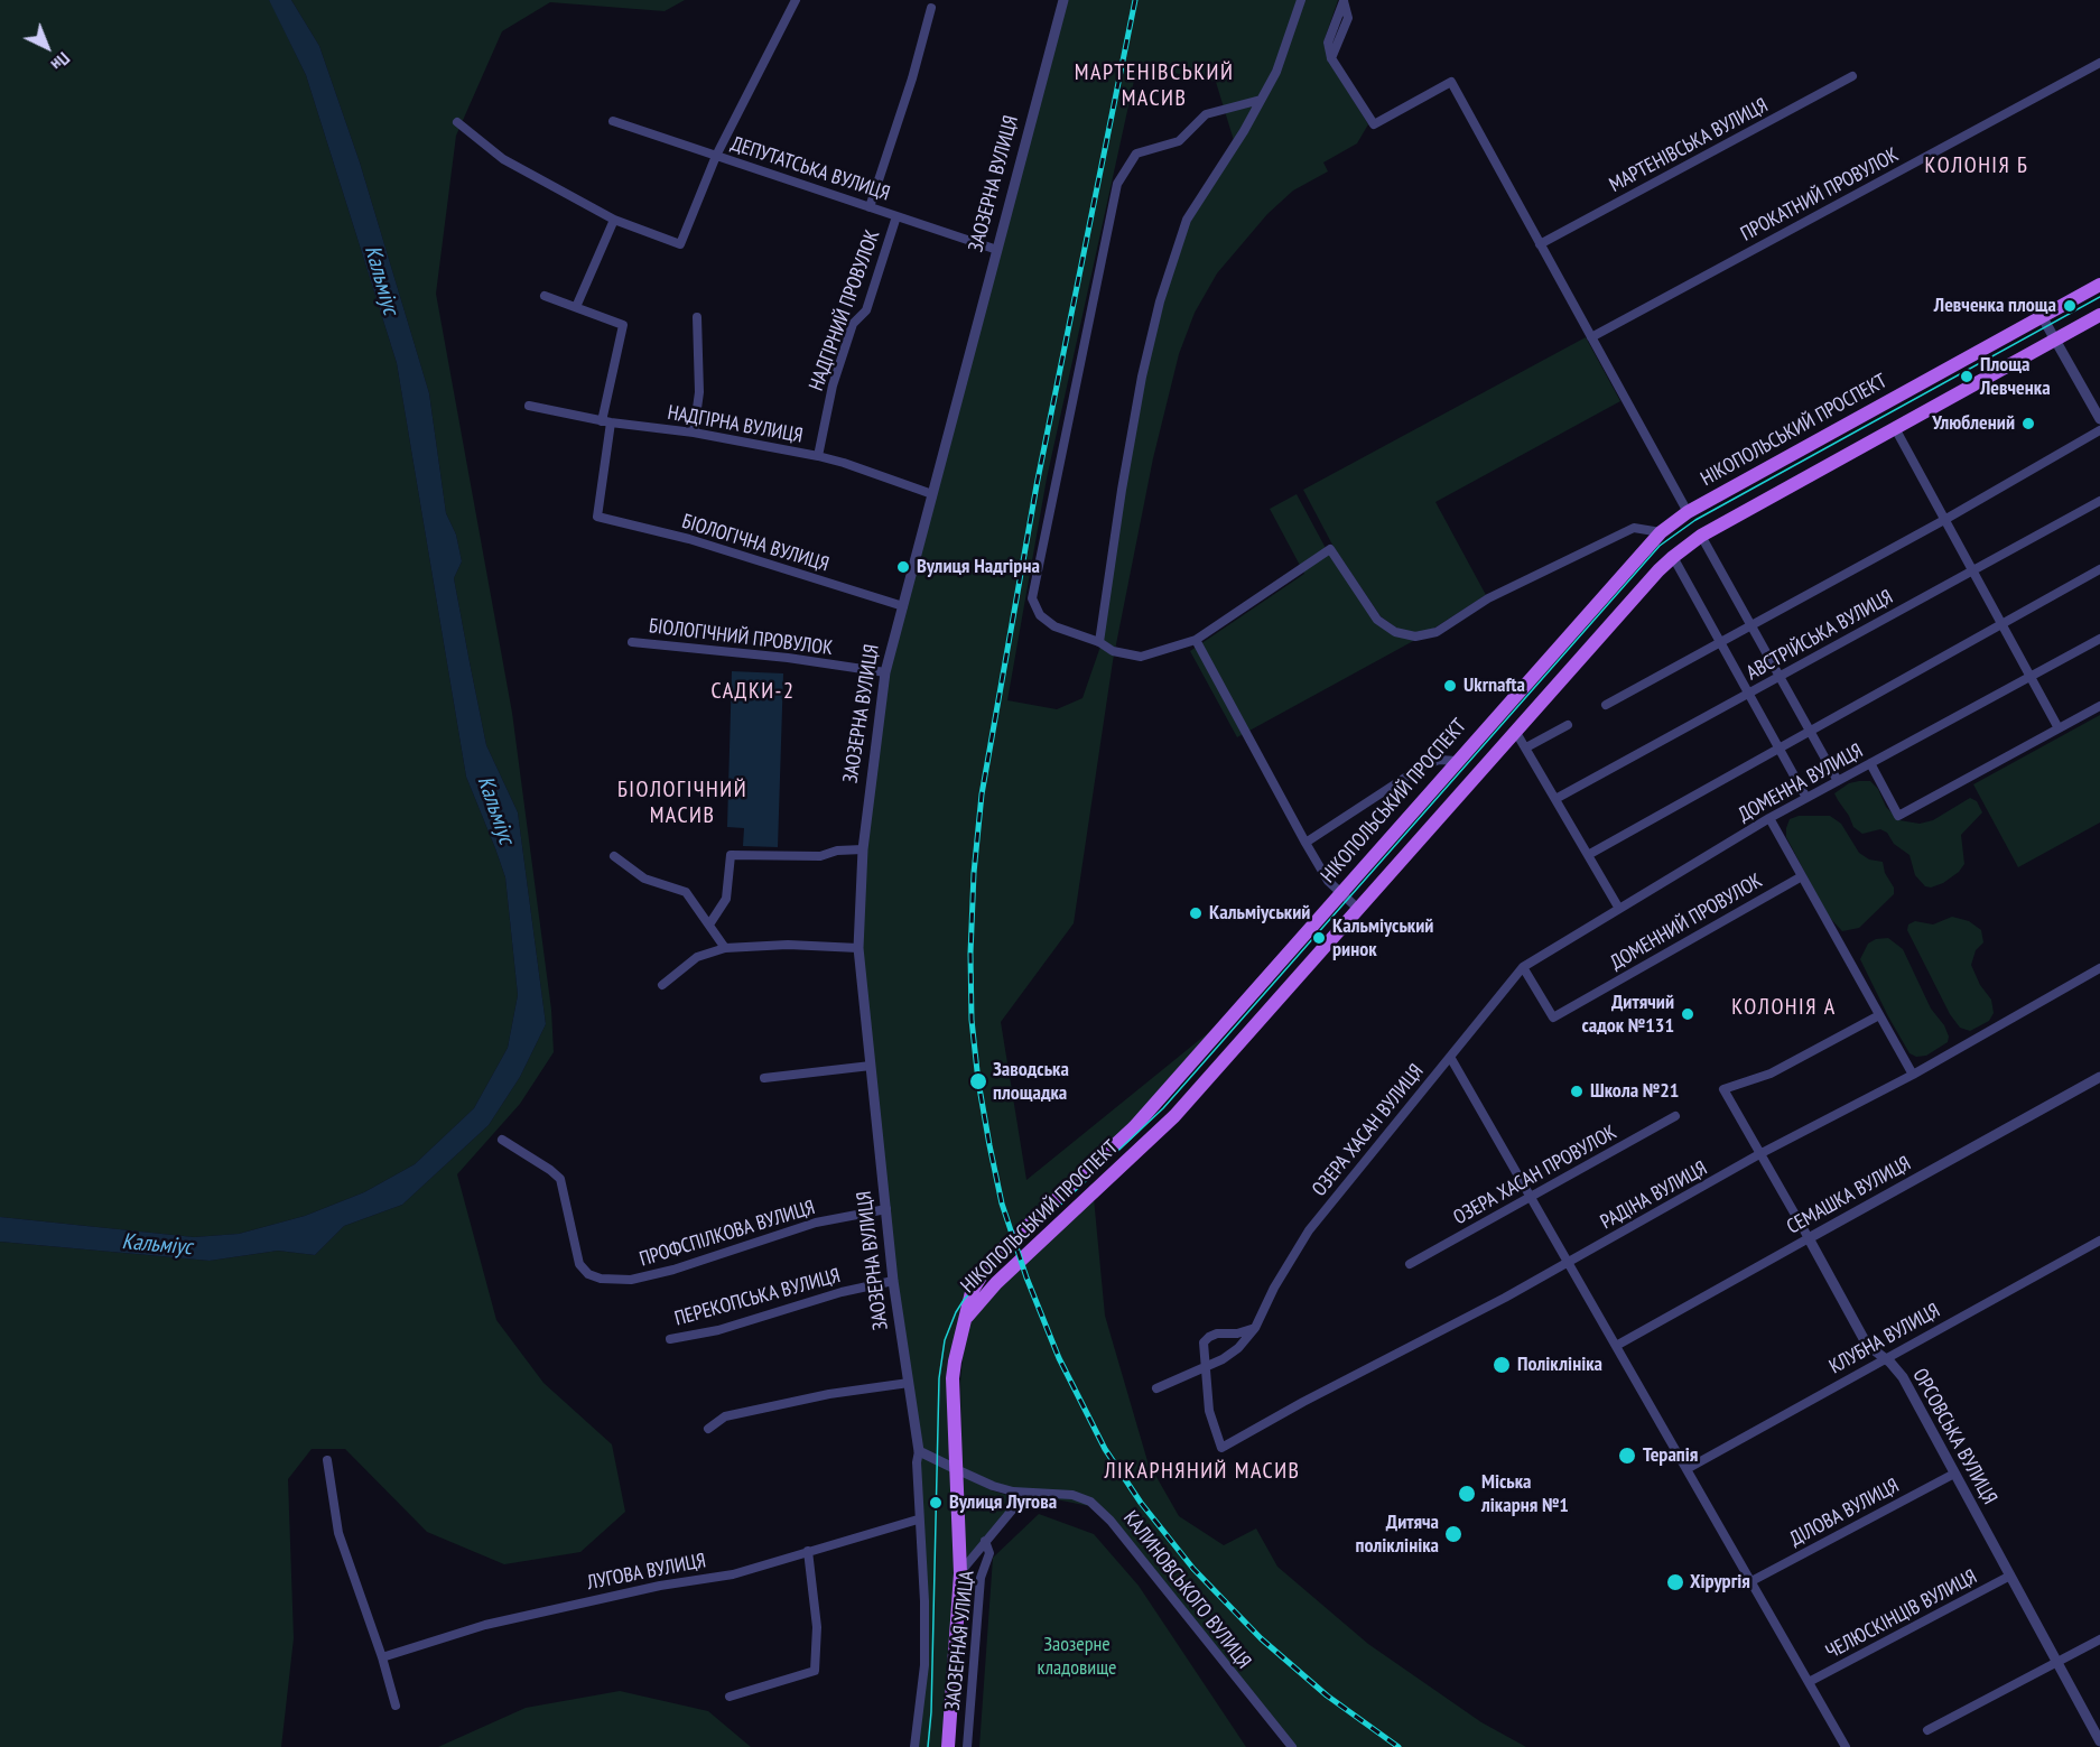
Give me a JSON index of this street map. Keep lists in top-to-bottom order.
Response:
{
  "streets": {
    "main road": ["НІКОПОЛЬСЬКИЙ ПРОСПЕКТ"],
    "street": [
      "МАРТЕНІВСЬКА ВУЛИЦЯ",
      "ДЕПУТАТСЬКА ВУЛИЦЯ",
      "ЗАОЗЕРНА ВУЛИЦЯ",
      "ПРОКАТНИЙ ПРОВУЛОК",
      "НАДГІРНИЙ ПРОВУЛОК",
      "НАДГІРНА ВУЛИЦЯ",
      "БІОЛОГІЧНА ВУЛИЦЯ",
      "АВСТРІЙСЬКА ВУЛИЦЯ",
      "БІОЛОГІЧНИЙ ПРОВУЛОК",
      "ДОМЕННА ВУЛИЦЯ",
      "ДОМЕННИЙ ПРОВУЛОК",
      "ОЗЕРА ХАСАН ВУЛИЦЯ",
      "ОЗЕРА ХАСАН ПРОВУЛОК",
      "РАДІНА ВУЛИЦЯ",
      "СЕМАШКА ВУЛИЦЯ",
      "ПРОФСПІЛКОВА ВУЛИЦЯ",
      "ПЕРЕКОПСЬКА ВУЛИЦЯ",
      "КЛУБНА ВУЛИЦЯ",
      "ОРСОВСЬКА ВУЛИЦЯ",
      "ДІЛОВА ВУЛИЦЯ",
      "ЛУГОВА ВУЛИЦЯ",
      "КАЛИНОВСЬКОГО ВУЛИЦЯ",
      "ЧЕЛЮСКІНЦІВ ВУЛИЦЯ",
      "ЗАОЗЕРНАЯ УЛИЦА"
    ]
  },
  "crossings": [
    ["ДЕПУТАТСЬКА ВУЛИЦЯ", "ЗАОЗЕРНА ВУЛИЦЯ"],
    ["ДЕПУТАТСЬКА ВУЛИЦЯ", "НАДГІРНИЙ ПРОВУЛОК"],
    ["ЗАОЗЕРНА ВУЛИЦЯ", "НАДГІРНА ВУЛИЦЯ"],
    ["ЗАОЗЕРНА ВУЛИЦЯ", "БІОЛОГІЧНА ВУЛИЦЯ"],
    ["ЗАОЗЕРНА ВУЛИЦЯ", "БІОЛОГІЧНИЙ ПРОВУЛОК"],
    ["ЗАОЗЕРНА ВУЛИЦЯ", "ПРОФСПІЛКОВА ВУЛИЦЯ"],
    ["ЗАОЗЕРНА ВУЛИЦЯ", "ПЕРЕКОПСЬКА ВУЛИЦЯ"],
    ["ЗАОЗЕРНА ВУЛИЦЯ", "ЛУГОВА ВУЛИЦЯ"],
    ["НАДГІРНИЙ ПРОВУЛОК", "НАДГІРНА ВУЛИЦЯ"],
    ["НАДГІРНА ВУЛИЦЯ", "БІОЛОГІЧНА ВУЛИЦЯ"],
    ["ДОМЕННА ВУЛИЦЯ", "ДОМЕННИЙ ПРОВУЛОК"],
    ["ДОМЕННА ВУЛИЦЯ", "ОЗЕРА ХАСАН ВУЛИЦЯ"],
    ["ДОМЕННИЙ ПРОВУЛОК", "ОЗЕРА ХАСАН ВУЛИЦЯ"],
    ["ОЗЕРА ХАСАН ВУЛИЦЯ", "РАДІНА ВУЛИЦЯ"],
    ["РАДІНА ВУЛИЦЯ", "ОРСОВСЬКА ВУЛИЦЯ"],
    ["СЕМАШКА ВУЛИЦЯ", "ОРСОВСЬКА ВУЛИЦЯ"],
    ["КЛУБНА ВУЛИЦЯ", "ОРСОВСЬКА ВУЛИЦЯ"],
    ["ОРСОВСЬКА ВУЛИЦЯ", "ДІЛОВА ВУЛИЦЯ"],
    ["ОРСОВСЬКА ВУЛИЦЯ", "ЧЕЛЮСКІНЦІВ ВУЛИЦЯ"]
  ],
  "districts": [
    "МАРТЕНІВСЬКИЙ МАСИВ",
    "КОЛОНІЯ Б",
    "САДКИ-2",
    "БІОЛОГІЧНИЙ МАСИВ",
    "КОЛОНІЯ А",
    "ЛІКАРНЯНИЙ МАСИВ"
  ],
  "water": ["Кальміус"],
  "parks": ["Заозерне кладовище"],
  "places": [
    "Левченка площа",
    "Площа Левченка",
    "Улюблений",
    "Вулиця Надгірна",
    "Ukrnafta",
    "Кальміуський",
    "Кальміуський ринок",
    "Дитячий садок №131",
    "Заводська площадка",
    "Школа №21",
    "Поліклініка",
    "Терапія",
    "Міська лікарня №1",
    "Вулиця Лугова",
    "Дитяча поліклініка",
    "Хірургія"
  ],
  "north": "bottom right"
}
